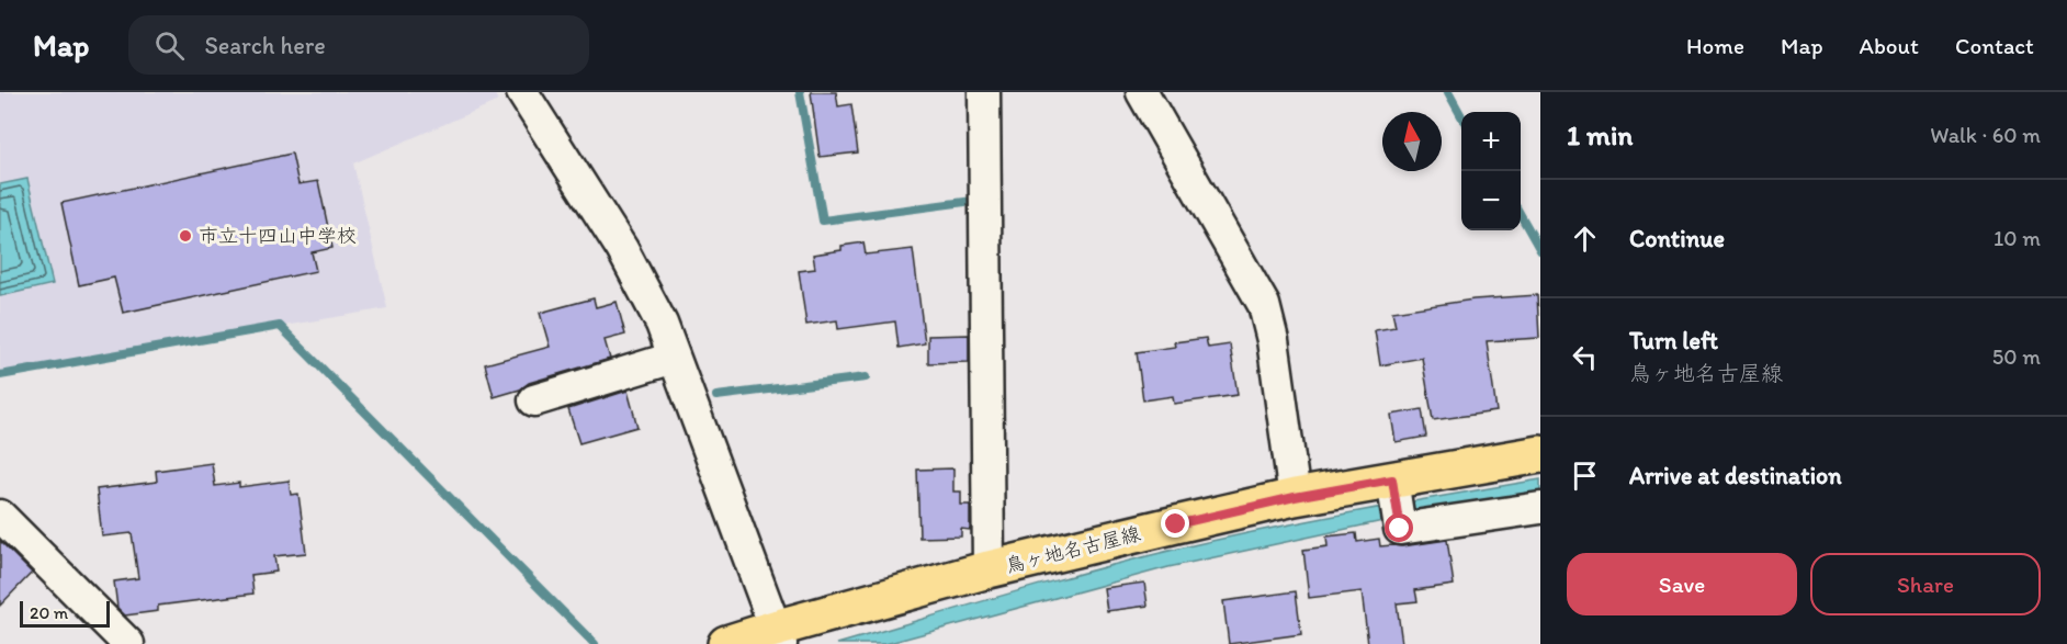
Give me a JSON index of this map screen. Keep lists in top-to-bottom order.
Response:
{
  "streets": {
    "main road": ["鳥ヶ地名古屋線"]
  },
  "places": ["市立十四山中学校"],
  "scale_bar": "20 m",
  "north": "top",
  "page": {
    "header": "Map",
    "search": "Search here",
    "nav": [
      "Home",
      "Map",
      "About",
      "Contact"
    ],
    "heading": ["1 min", "Walk · 60 m"],
    "map_buttons": ["+", "−"],
    "list": [
      ["Continue", "10 m"],
      ["Turn left", "鳥ヶ地名古屋線", "50 m"],
      "Arrive at destination"
    ],
    "buttons": ["Save", "Share"],
    "scale": "20 m"
  }
}
